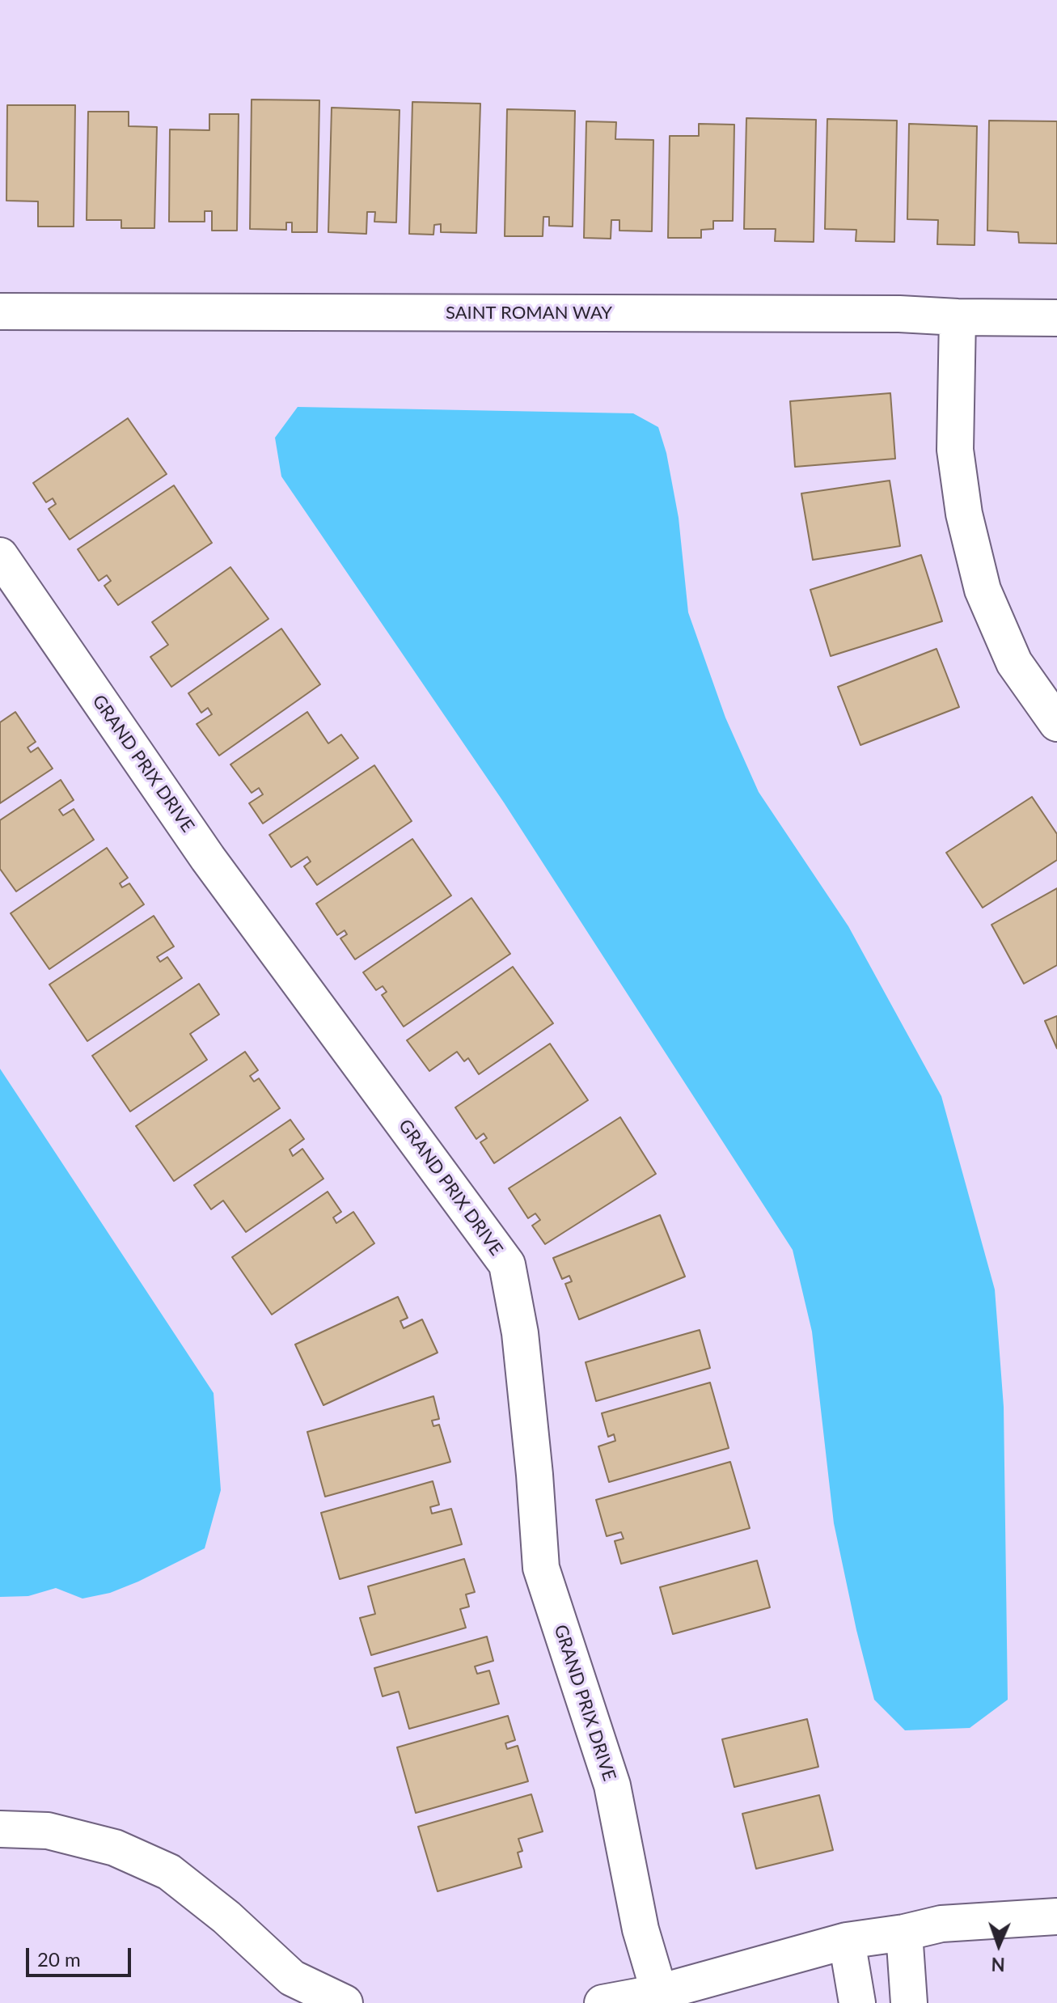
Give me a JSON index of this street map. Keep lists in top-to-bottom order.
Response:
{
  "streets": {
    "street": ["SAINT ROMAN WAY", "GRAND PRIX DRIVE"]
  },
  "scale_bar": "20 m",
  "north": "bottom"
}
